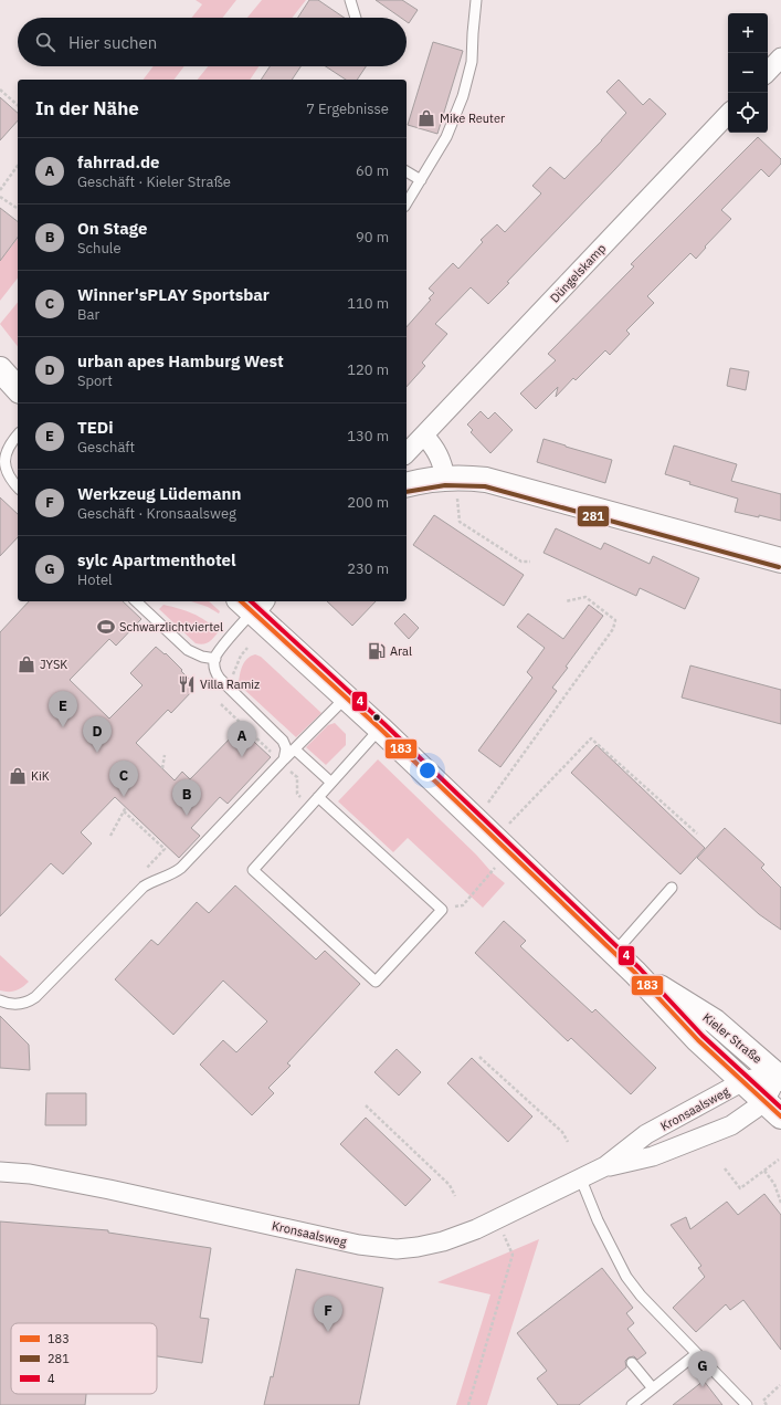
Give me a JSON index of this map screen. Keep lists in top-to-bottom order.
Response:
{
  "streets": {
    "main road": ["Kieler Straße"],
    "street": ["Düngelskamp", "Kronsaalsweg"]
  },
  "crossings": [
    ["Kieler Straße", "Kronsaalsweg"]
  ],
  "places": {
    "shop": ["Mike Reuter", "JYSK", "KiK"],
    "sports": ["Schwarzlichtviertel"],
    "fuel station": ["Aral"],
    "restaurant": ["Villa Ramiz"]
  },
  "lines": ["transit line 281", "transit line 183", "transit line 4"],
  "legend": ["183", "281", "4"],
  "page": {
    "map_buttons": ["+", "−"],
    "search": "Hier suchen",
    "heading": ["In der Nähe", "7 Ergebnisse"],
    "list": [
      {
        "mark": "A",
        "name": "fahrrad.de",
        "note": "Geschäft · Kieler Straße",
        "value": "60 m"
      },
      {
        "mark": "B",
        "name": "On Stage",
        "note": "Schule",
        "value": "90 m"
      },
      {
        "mark": "C",
        "name": "Winner'sPLAY Sportsbar",
        "note": "Bar",
        "value": "110 m"
      },
      {
        "mark": "D",
        "name": "urban apes Hamburg West",
        "note": "Sport",
        "value": "120 m"
      },
      {
        "mark": "E",
        "name": "TEDi",
        "note": "Geschäft",
        "value": "130 m"
      },
      {
        "mark": "F",
        "name": "Werkzeug Lüdemann",
        "note": "Geschäft · Kronsaalsweg",
        "value": "200 m"
      },
      {
        "mark": "G",
        "name": "sylc Apartmenthotel",
        "note": "Hotel",
        "value": "230 m"
      }
    ],
    "pins": [
      "E",
      "D",
      "A",
      "C",
      "B",
      "F",
      "G"
    ]
  }
}
